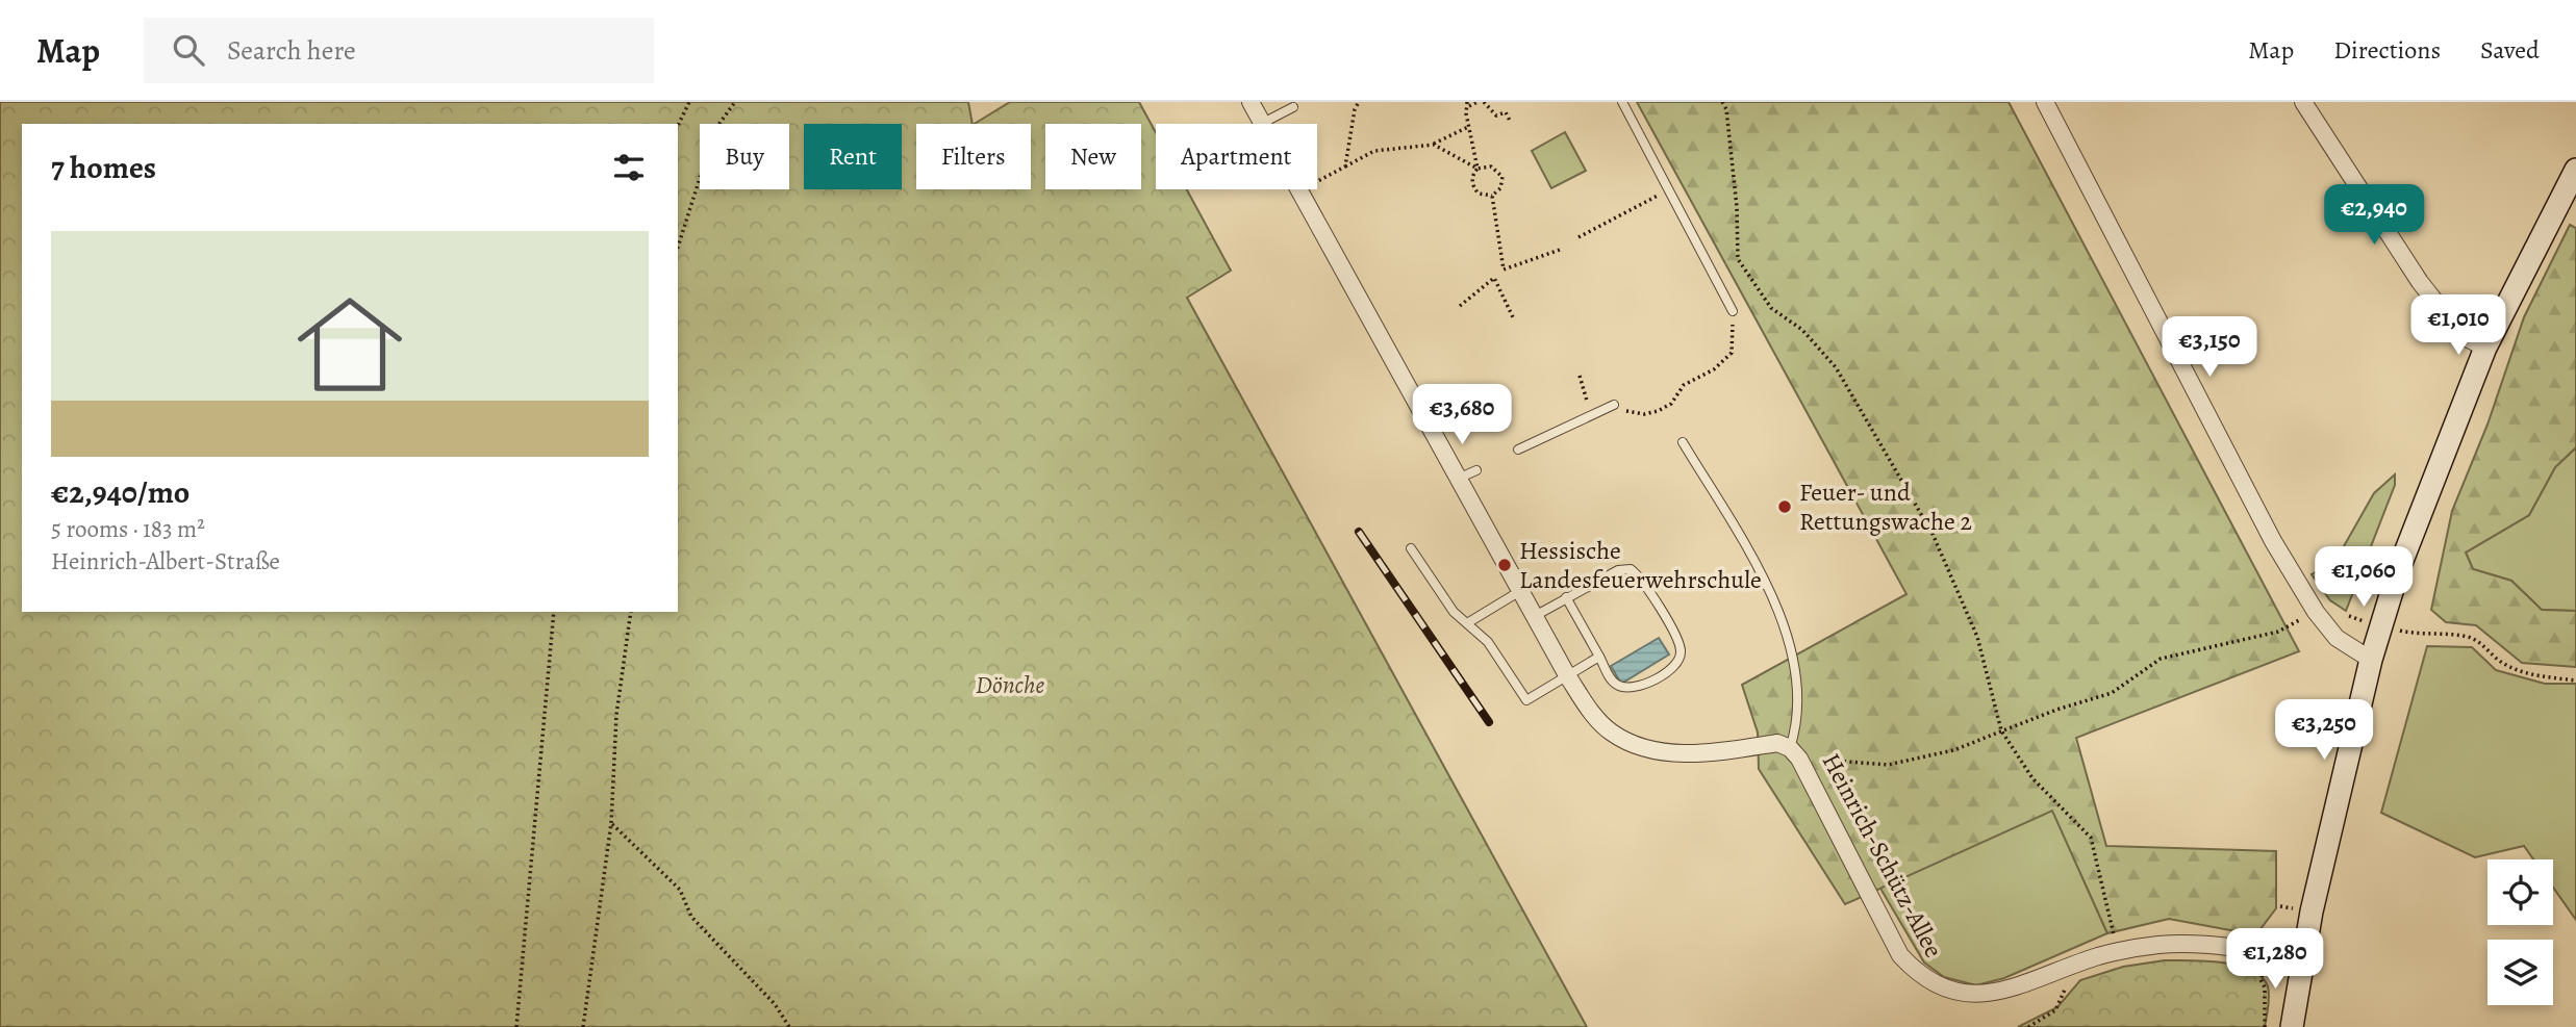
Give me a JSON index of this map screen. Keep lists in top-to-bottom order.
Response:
{
  "streets": {
    "street": ["Heinrich-Schütz-Allee"]
  },
  "parks": ["Dönche"],
  "places": ["Feuer- und Rettungswache 2", "Hessische Landesfeuerwehrschule"],
  "page": {
    "header": "Map",
    "search": "Search here",
    "nav": ["Map", "Directions", "Saved"],
    "chip": [
      "Buy",
      "Rent",
      "Filters",
      "New",
      "Apartment"
    ],
    "heading": "7 homes",
    "price": [
      "€2,940",
      "€1,010",
      "€3,150",
      "€3,680",
      "€1,060",
      "€3,250",
      "€1,280"
    ],
    "list": [
      {
        "name": "€2,940/mo",
        "note": "5 rooms · 183 m² · Heinrich-Albert-Straße"
      }
    ]
  }
}
